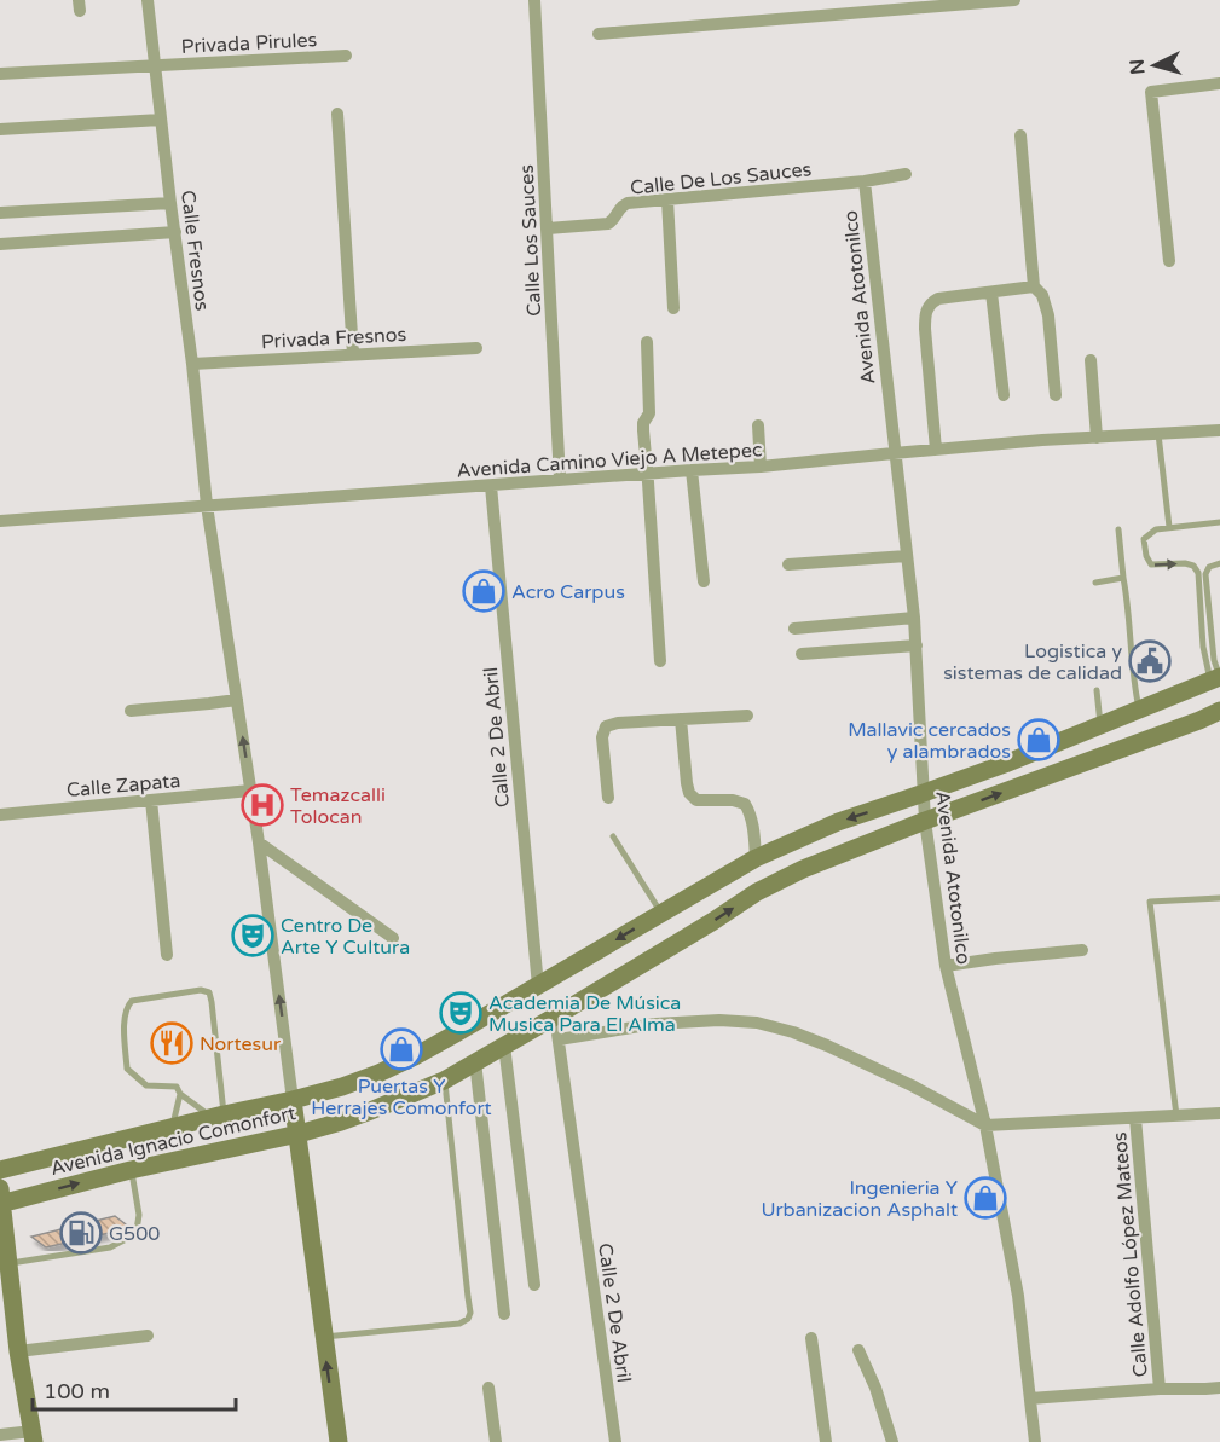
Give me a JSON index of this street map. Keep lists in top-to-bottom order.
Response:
{
  "streets": {
    "main road": ["Avenida Ignacio Comonfort"],
    "street": [
      "Privada Pirules",
      "Calle De Los Sauces",
      "Calle Los Sauces",
      "Calle Fresnos",
      "Avenida Atotonilco",
      "Privada Fresnos",
      "Avenida Camino Viejo A Metepec",
      "Calle 2 De Abril",
      "Calle Zapata",
      "Calle Adolfo López Mateos"
    ]
  },
  "crossings": [
    ["Privada Pirules", "Calle Fresnos"],
    ["Calle De Los Sauces", "Calle Los Sauces"],
    ["Calle De Los Sauces", "Avenida Atotonilco"],
    ["Calle Los Sauces", "Avenida Camino Viejo A Metepec"],
    ["Calle Fresnos", "Privada Fresnos"],
    ["Calle Fresnos", "Avenida Camino Viejo A Metepec"],
    ["Calle Fresnos", "Calle Zapata"],
    ["Calle Fresnos", "Avenida Ignacio Comonfort"],
    ["Avenida Atotonilco", "Avenida Camino Viejo A Metepec"],
    ["Avenida Atotonilco", "Avenida Ignacio Comonfort"],
    ["Avenida Camino Viejo A Metepec", "Calle 2 De Abril"],
    ["Calle 2 De Abril", "Avenida Ignacio Comonfort"]
  ],
  "places": {
    "shop": [
      "Acro Carpus",
      "Mallavic cercados y alambrados",
      "Puertas Y Herrajes Comonfort",
      "Ingenieria Y Urbanizacion Asphalt"
    ],
    "public building": ["Logistica y sistemas de calidad"],
    "hospital": ["Temazcalli Tolocan"],
    "theatre": ["Centro De Arte Y Cultura", "Academia De Música Musica Para El Alma"],
    "restaurant": ["Nortesur"],
    "fuel station": ["G500"]
  },
  "scale_bar": "100 m",
  "north": "left"
}
